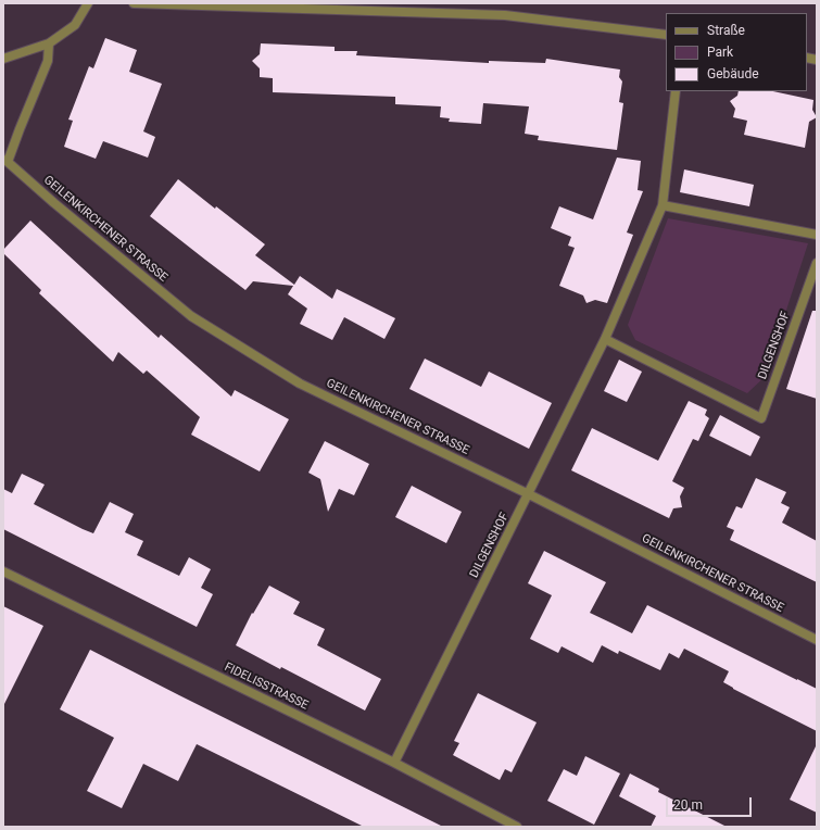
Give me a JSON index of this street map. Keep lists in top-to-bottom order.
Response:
{
  "streets": {
    "street": ["GEILENKIRCHENER STRASSE", "DILGENSHOF", "FIDELISSTRASSE"]
  },
  "crossings": [
    ["GEILENKIRCHENER STRASSE", "DILGENSHOF"],
    ["DILGENSHOF", "FIDELISSTRASSE"]
  ],
  "legend": ["Straße", "Park", "Gebäude"],
  "scale_bar": "20 m"
}
